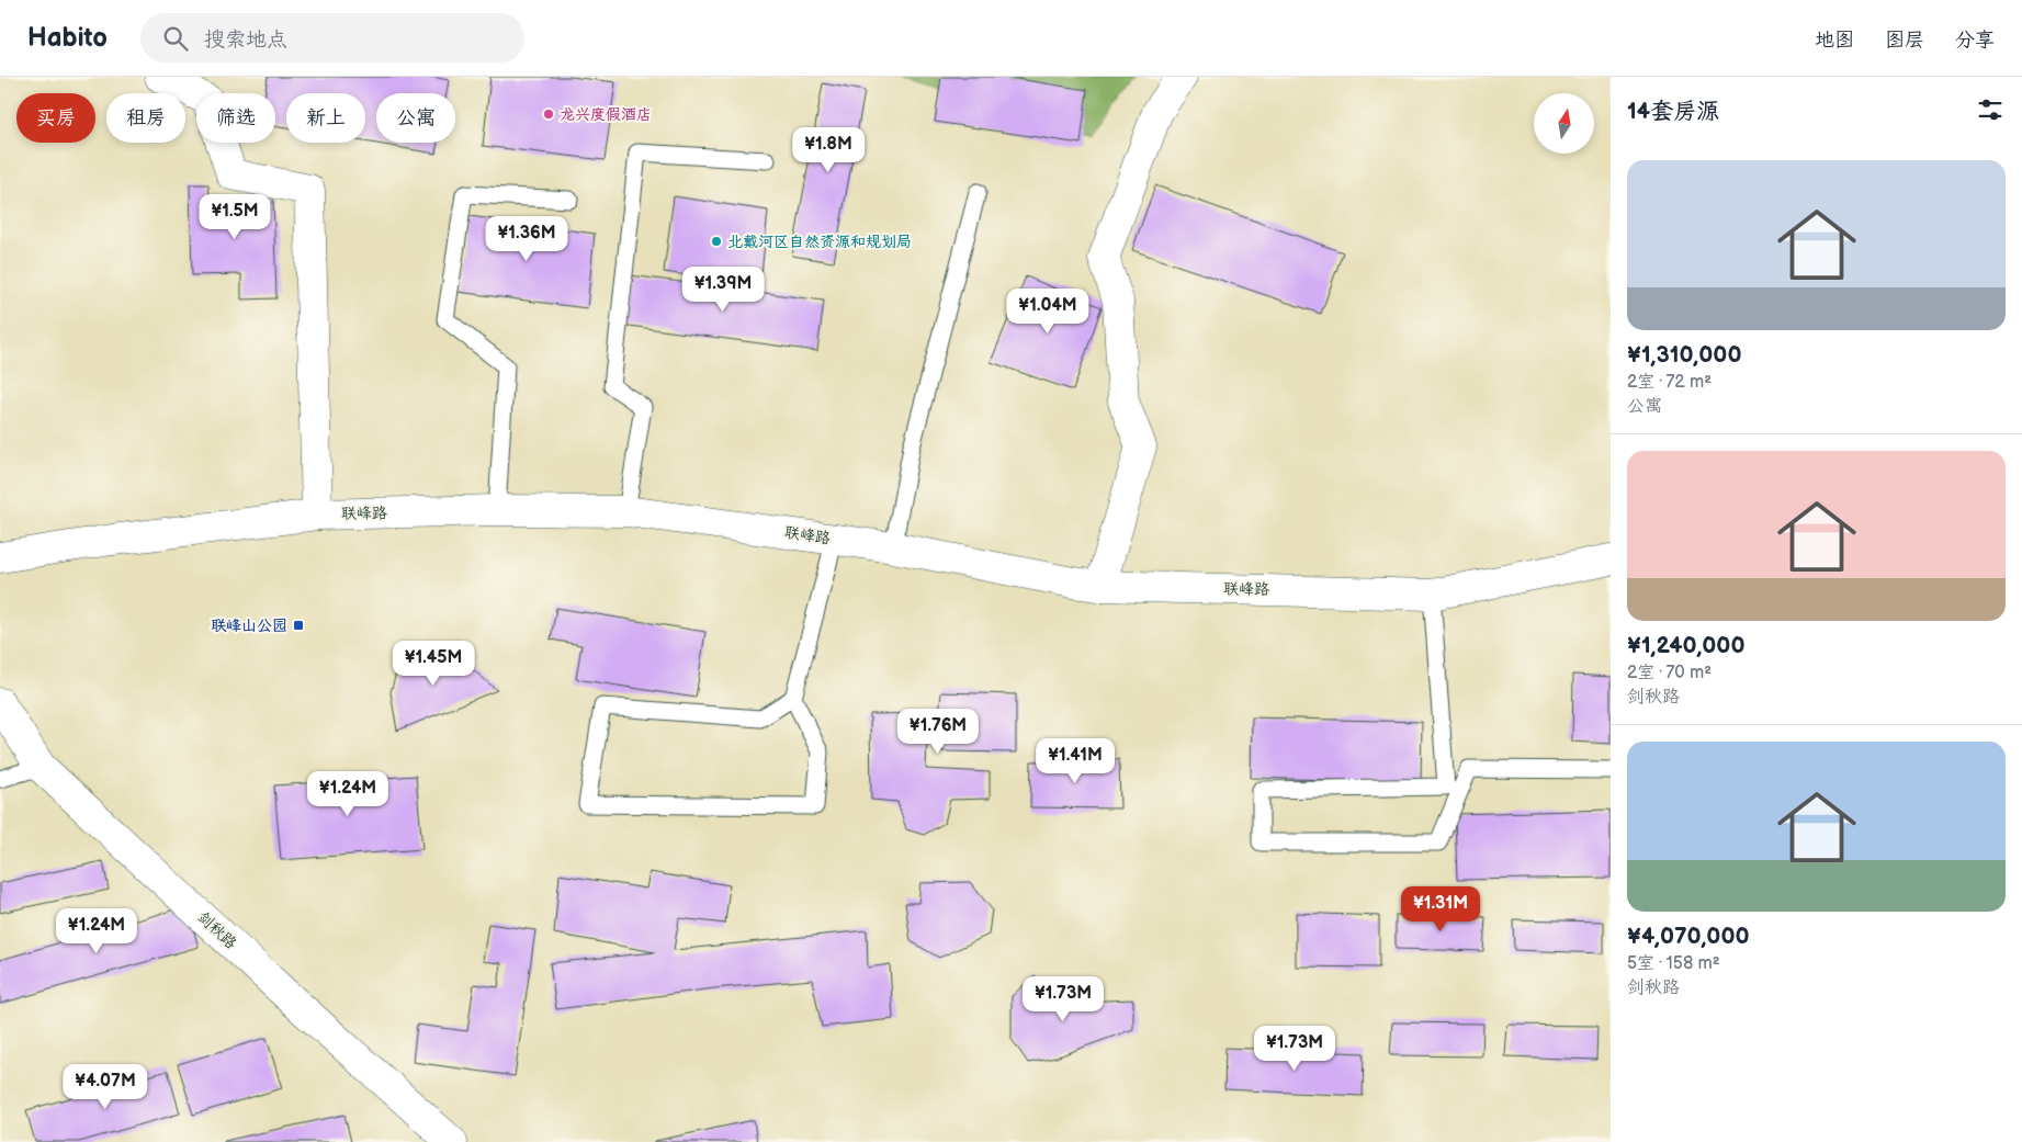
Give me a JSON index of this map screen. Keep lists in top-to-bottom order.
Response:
{
  "streets": {
    "main road": ["联峰路", "剑秋路"]
  },
  "places": {
    "other": ["龙兴度假酒店", "北戴河区自然资源和规划局"],
    "transit": ["联峰山公园"]
  },
  "north": "top",
  "page": {
    "header": "Habito",
    "search": "搜索地点",
    "nav": ["地图", "图层", "分享"],
    "heading": "14套房源",
    "chip": [
      "买房",
      "租房",
      "筛选",
      "新上",
      "公寓"
    ],
    "price": [
      "¥1.8M",
      "¥1.5M",
      "¥1.36M",
      "¥1.39M",
      "¥1.04M",
      "¥1.45M",
      "¥1.76M",
      "¥1.41M",
      "¥1.24M",
      "¥1.31M",
      "¥1.24M",
      "¥1.73M",
      "¥1.73M",
      "¥4.07M"
    ],
    "list": [
      {
        "name": "¥1,310,000",
        "note": "2室 · 72 m² · 公寓"
      },
      {
        "name": "¥1,240,000",
        "note": "2室 · 70 m² · 剑秋路"
      },
      {
        "name": "¥4,070,000",
        "note": "5室 · 158 m² · 剑秋路"
      }
    ]
  }
}
